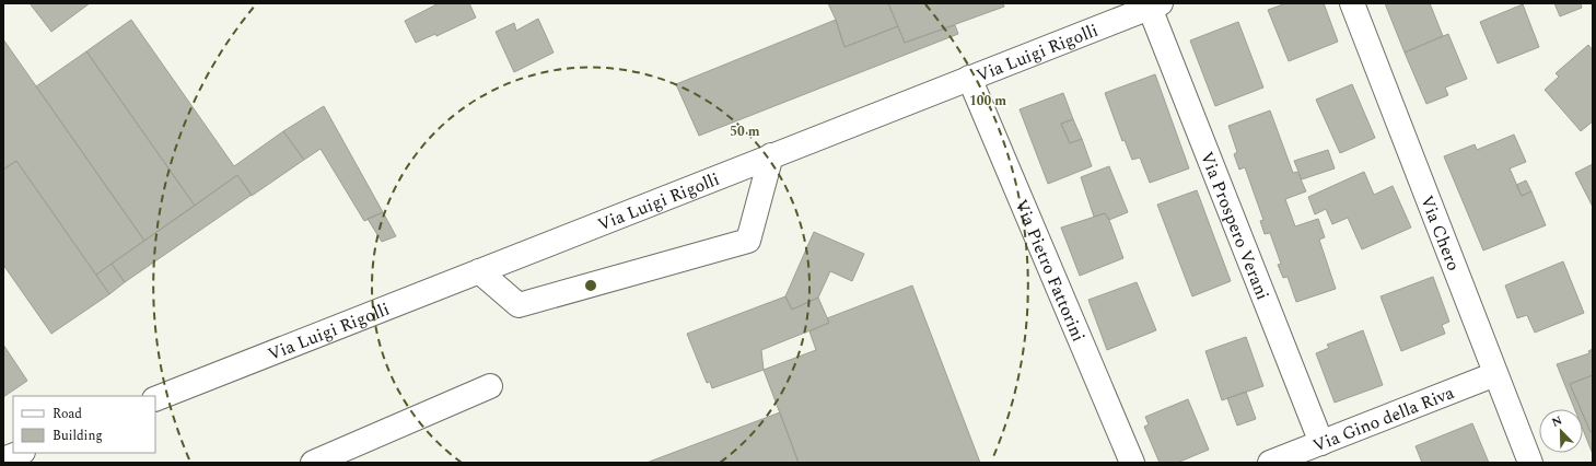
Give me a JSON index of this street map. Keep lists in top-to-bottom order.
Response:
{
  "streets": {
    "street": [
      "Via Luigi Rigolli",
      "Via Prospero Verani",
      "Via Chero",
      "Via Pietro Fattorini",
      "Via Gino della Riva"
    ]
  },
  "crossings": [
    ["Via Luigi Rigolli", "Via Prospero Verani"],
    ["Via Luigi Rigolli", "Via Pietro Fattorini"],
    ["Via Prospero Verani", "Via Gino della Riva"],
    ["Via Chero", "Via Gino della Riva"]
  ],
  "legend": ["Road", "Building"],
  "north": "top left",
  "rings": ["100 m", "50 m"]
}
